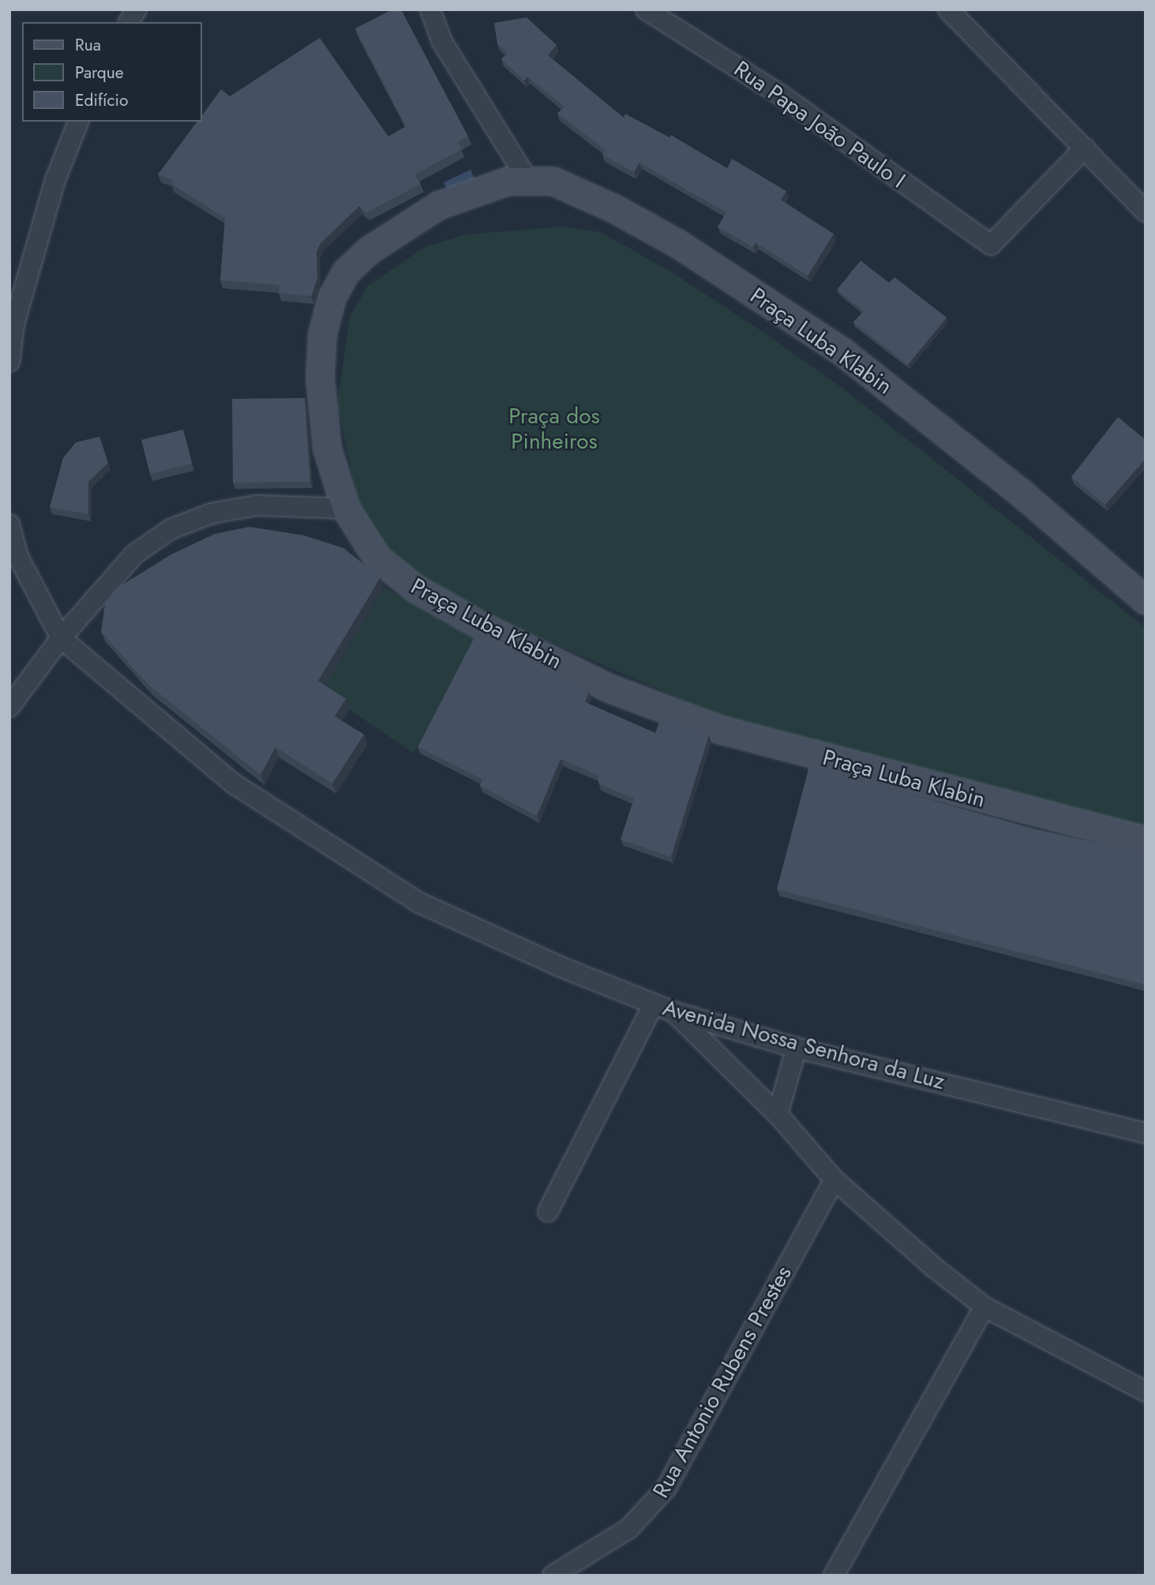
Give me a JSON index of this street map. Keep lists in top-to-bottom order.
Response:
{
  "streets": {
    "main road": ["Praça Luba Klabin"],
    "street": ["Rua Papa João Paulo I", "Avenida Nossa Senhora da Luz", "Rua Antonio Rubens Prestes"]
  },
  "parks": ["Praça dos Pinheiros"],
  "legend": ["Rua", "Parque", "Edifício"]
}
